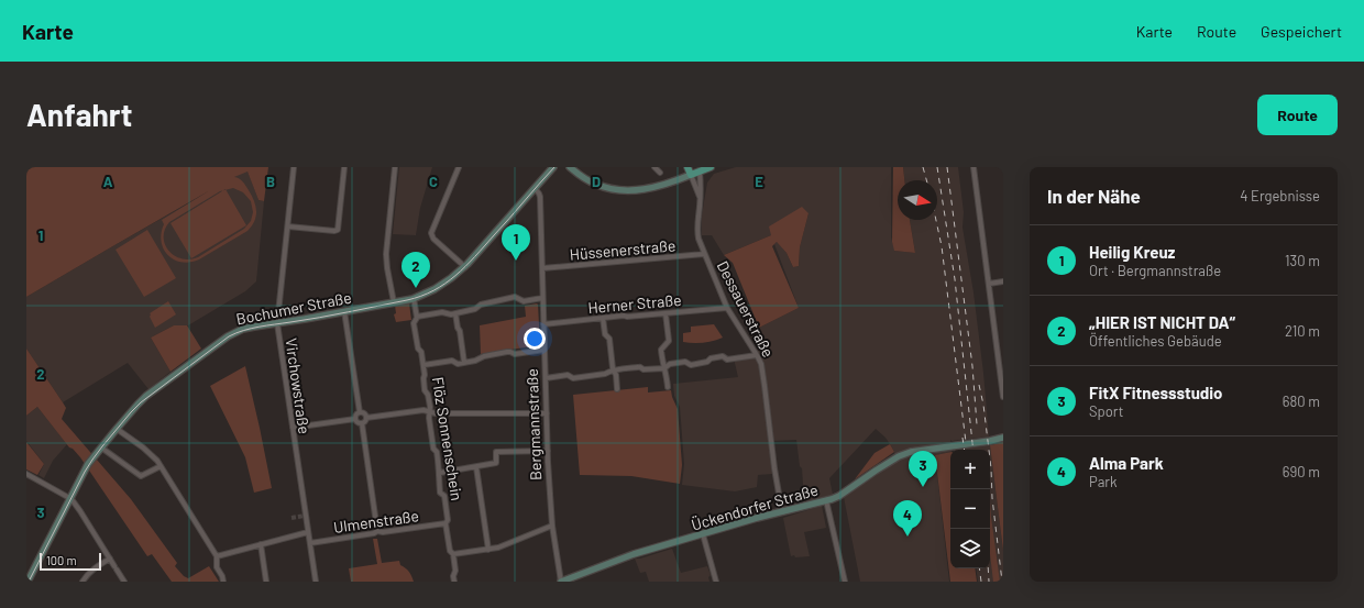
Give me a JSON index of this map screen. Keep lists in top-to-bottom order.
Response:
{
  "streets": {
    "main road": ["Bochumer Straße", "Ückendorfer Straße"],
    "street": [
      "Hüssenerstraße",
      "Herner Straße",
      "Dessauerstraße",
      "Virchowstraße",
      "Bergmannstraße",
      "Flöz Sonnenschein",
      "Ulmenstraße"
    ]
  },
  "crossings": [
    ["Hüssenerstraße", "Dessauerstraße"],
    ["Hüssenerstraße", "Bergmannstraße"],
    ["Herner Straße", "Dessauerstraße"],
    ["Herner Straße", "Bergmannstraße"],
    ["Bochumer Straße", "Virchowstraße"],
    ["Bochumer Straße", "Bergmannstraße"],
    ["Bochumer Straße", "Flöz Sonnenschein"],
    ["Dessauerstraße", "Ückendorfer Straße"],
    ["Virchowstraße", "Ulmenstraße"],
    ["Bergmannstraße", "Ückendorfer Straße"],
    ["Flöz Sonnenschein", "Ulmenstraße"]
  ],
  "scale_bar": "100 m",
  "north": "right",
  "page": {
    "header": "Karte",
    "nav": ["Karte", "Route", "Gespeichert"],
    "buttons": "Route",
    "title": "Anfahrt",
    "heading": ["In der Nähe", "4 Ergebnisse"],
    "pins": [
      "1",
      "2",
      "3",
      "4"
    ],
    "list": [
      {
        "mark": "1",
        "name": "Heilig Kreuz",
        "note": "Ort · Bergmannstraße",
        "value": "130 m"
      },
      {
        "mark": "2",
        "name": "„HIER IST NICHT DA“",
        "note": "Öffentliches Gebäude",
        "value": "210 m"
      },
      {
        "mark": "3",
        "name": "FitX Fitnessstudio",
        "note": "Sport",
        "value": "680 m"
      },
      {
        "mark": "4",
        "name": "Alma Park",
        "note": "Park",
        "value": "690 m"
      }
    ],
    "map_buttons": ["+", "−"],
    "scale": "100 m"
  },
  "grid": {
    "columns": [
      "A",
      "B",
      "C",
      "D",
      "E"
    ],
    "rows": ["1", "2", "3"]
  }
}
